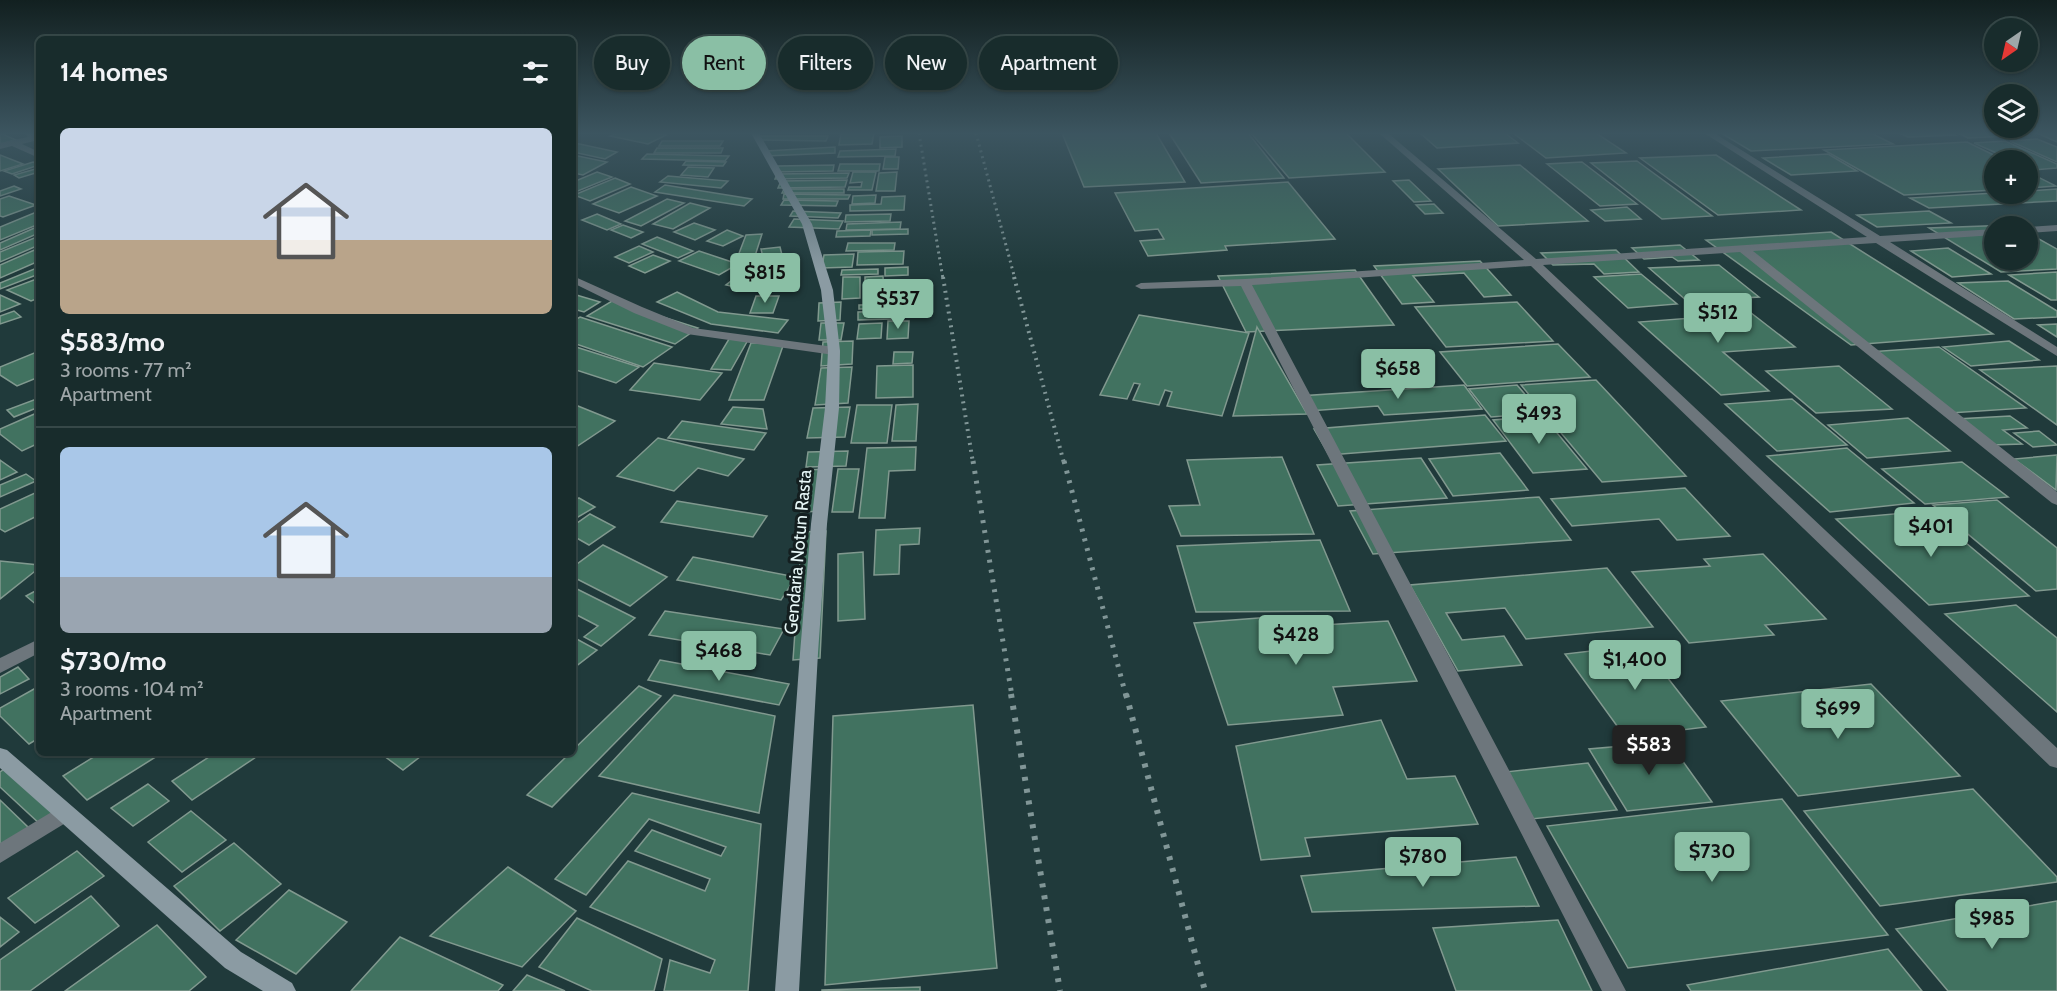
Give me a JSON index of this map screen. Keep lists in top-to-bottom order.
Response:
{
  "streets": {
    "main road": ["Gendaria Notun Rasta"]
  },
  "north": "bottom left",
  "page": {
    "map_buttons": ["+", "−"],
    "chip": [
      "Buy",
      "Rent",
      "Filters",
      "New",
      "Apartment"
    ],
    "heading": "14 homes",
    "list": [
      {
        "name": "$583/mo",
        "note": "3 rooms · 77 m² · Apartment"
      },
      {
        "name": "$730/mo",
        "note": "3 rooms · 104 m² · Apartment"
      }
    ],
    "price": [
      "$815",
      "$537",
      "$512",
      "$658",
      "$493",
      "$401",
      "$428",
      "$468",
      "$1,400",
      "$699",
      "$583",
      "$730",
      "$780",
      "$985"
    ]
  }
}
